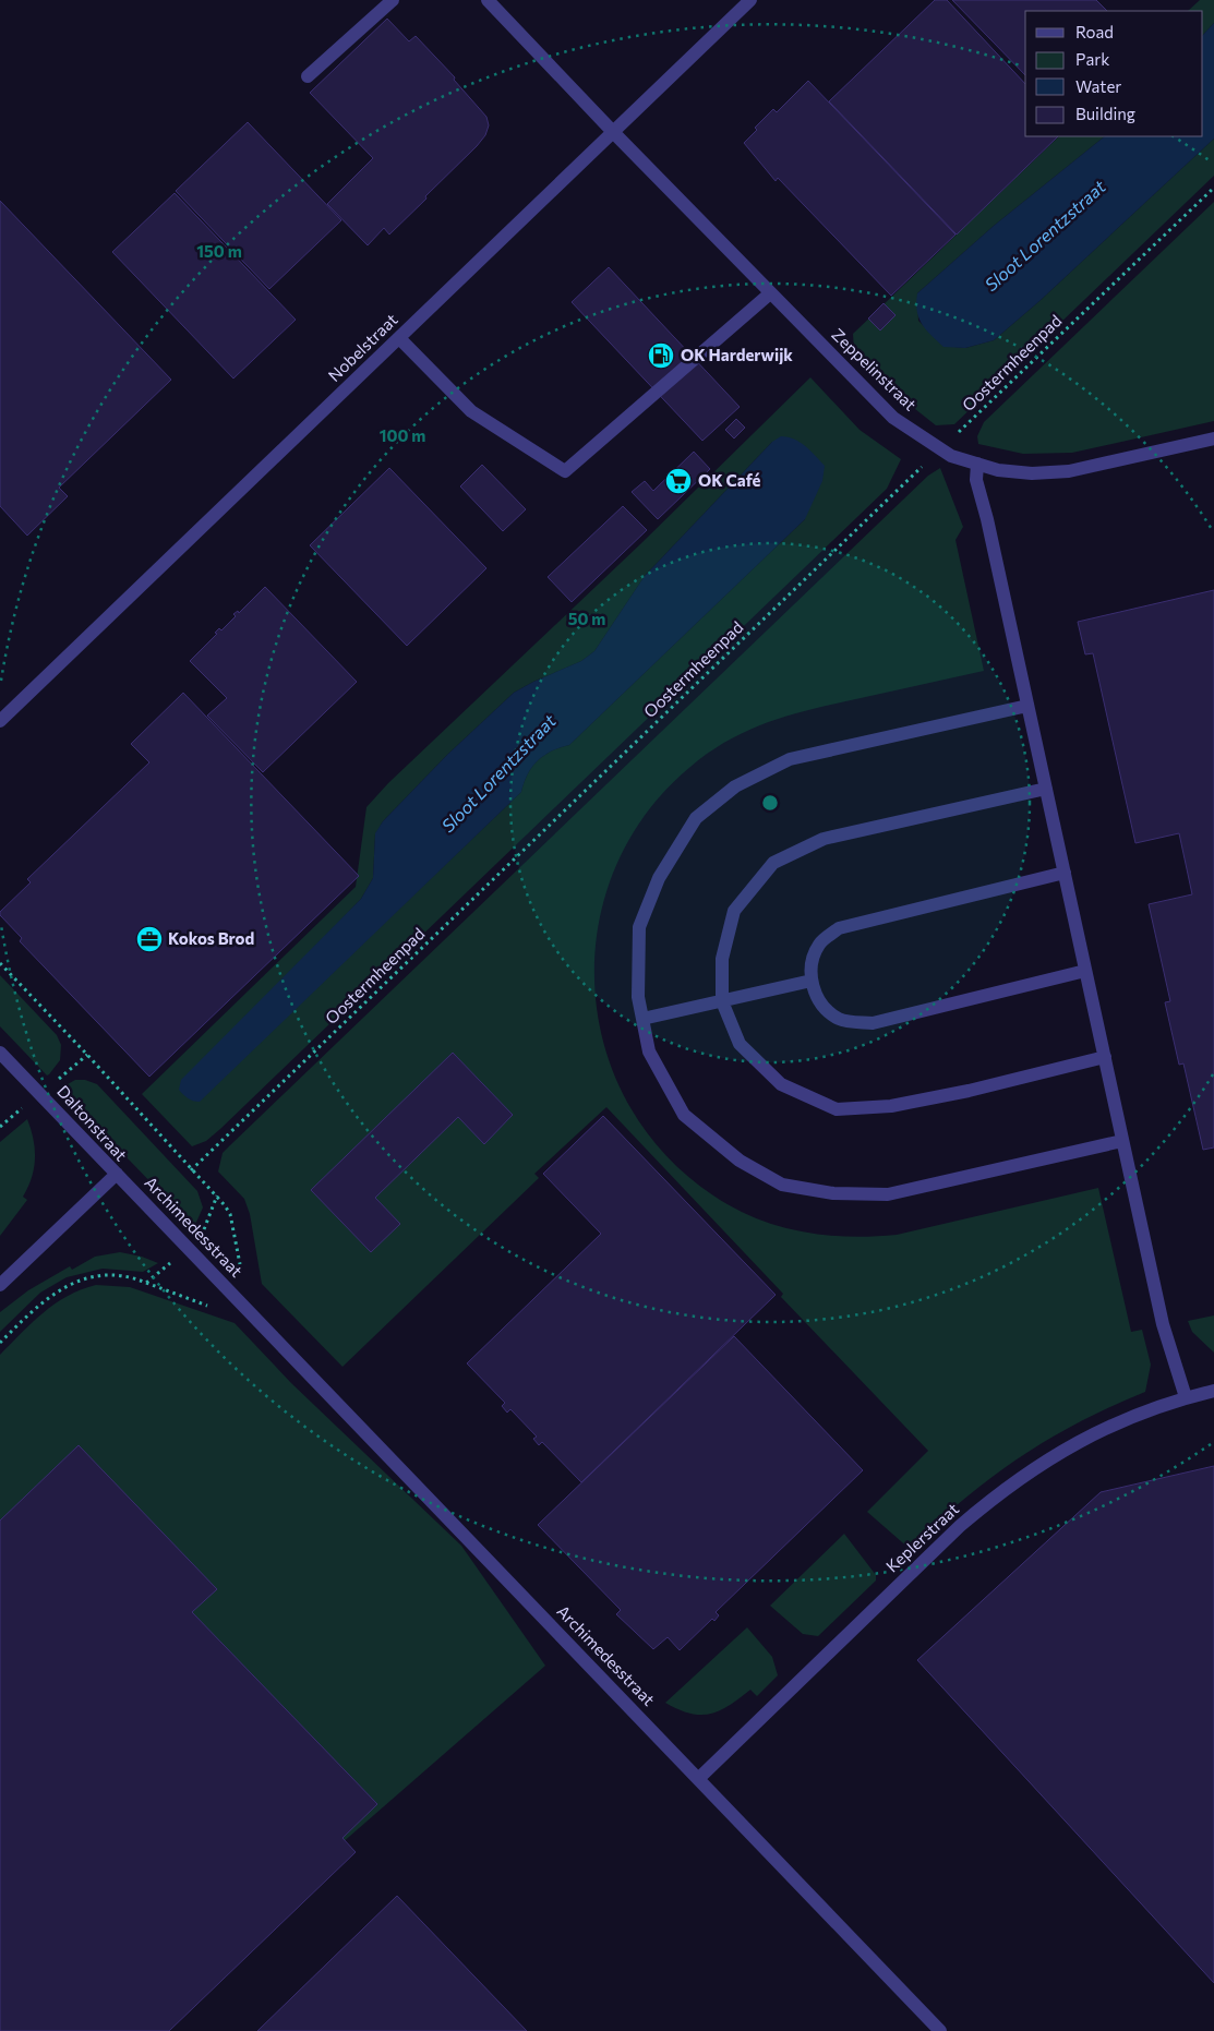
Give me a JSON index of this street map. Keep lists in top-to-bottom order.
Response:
{
  "streets": {
    "street": [
      "Nobelstraat",
      "Zeppelinstraat",
      "Daltonstraat",
      "Archimedesstraat",
      "Keplerstraat"
    ],
    "path": ["Oostermheenpad"]
  },
  "crossings": [
    ["Nobelstraat", "Zeppelinstraat"],
    ["Oostermheenpad", "Zeppelinstraat"],
    ["Oostermheenpad", "Archimedesstraat"],
    ["Daltonstraat", "Archimedesstraat"],
    ["Archimedesstraat", "Keplerstraat"]
  ],
  "water": ["Sloot Lorentzstraat"],
  "places": {
    "fuel station": ["OK Harderwijk"],
    "supermarket": ["OK Café"],
    "office": ["Kokos Brod"]
  },
  "legend": [
    "Road",
    "Park",
    "Water",
    "Building"
  ],
  "rings": ["150 m", "100 m", "50 m"]
}
